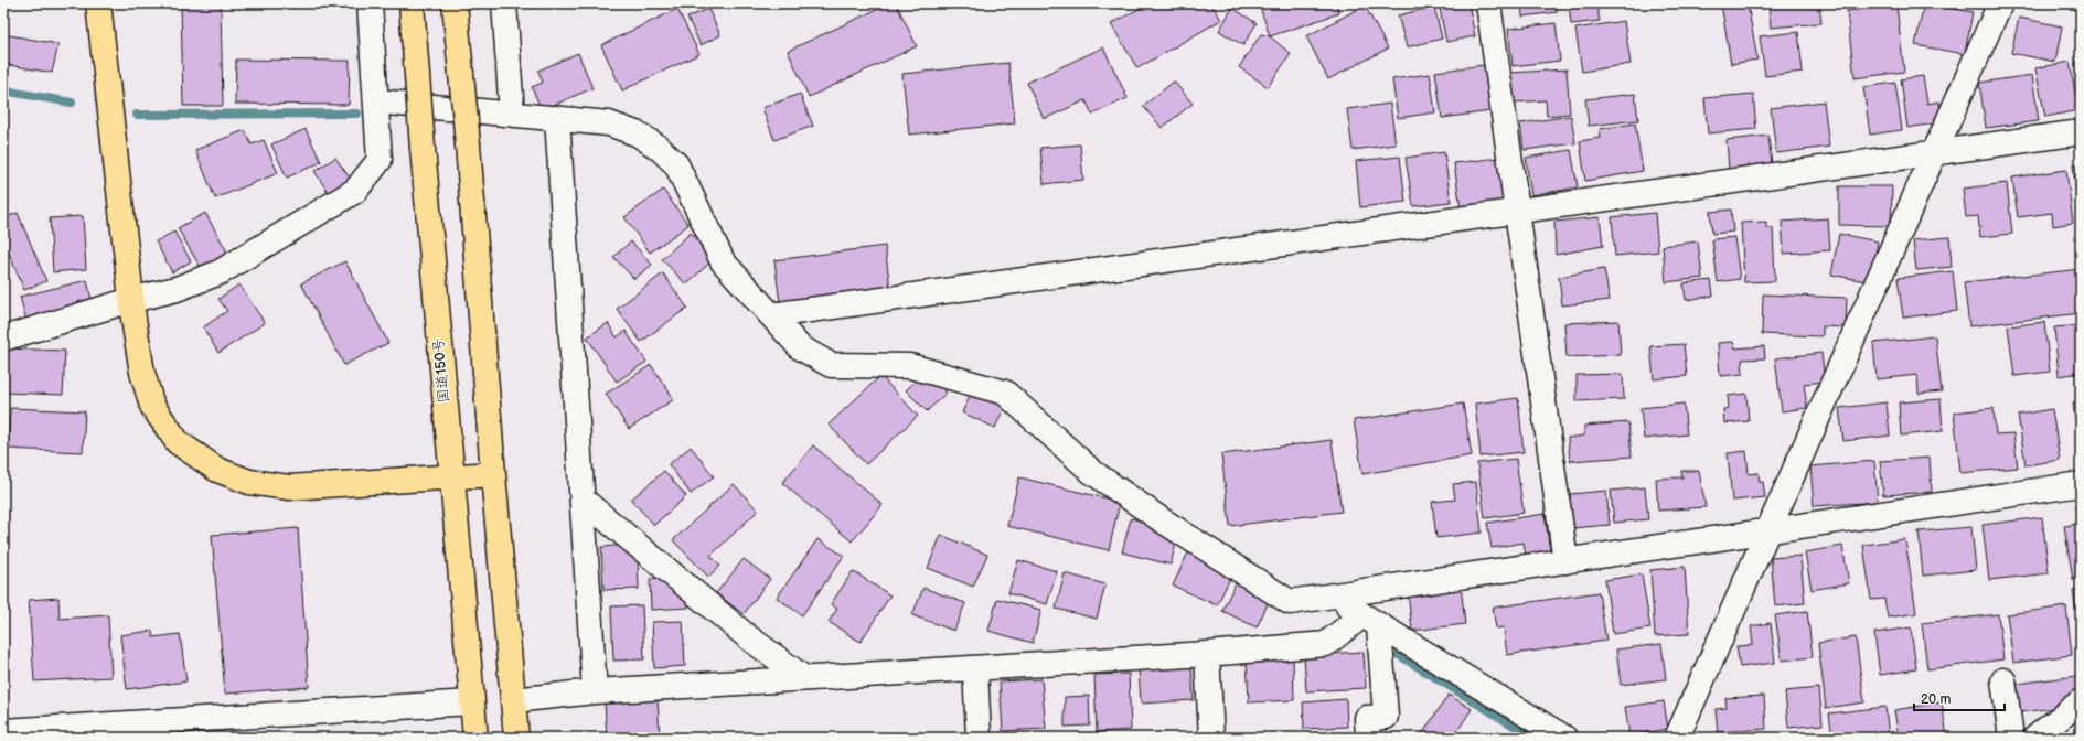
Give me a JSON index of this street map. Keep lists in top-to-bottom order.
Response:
{
  "streets": {
    "highway": ["国道150号"]
  },
  "scale_bar": "20 m"
}
